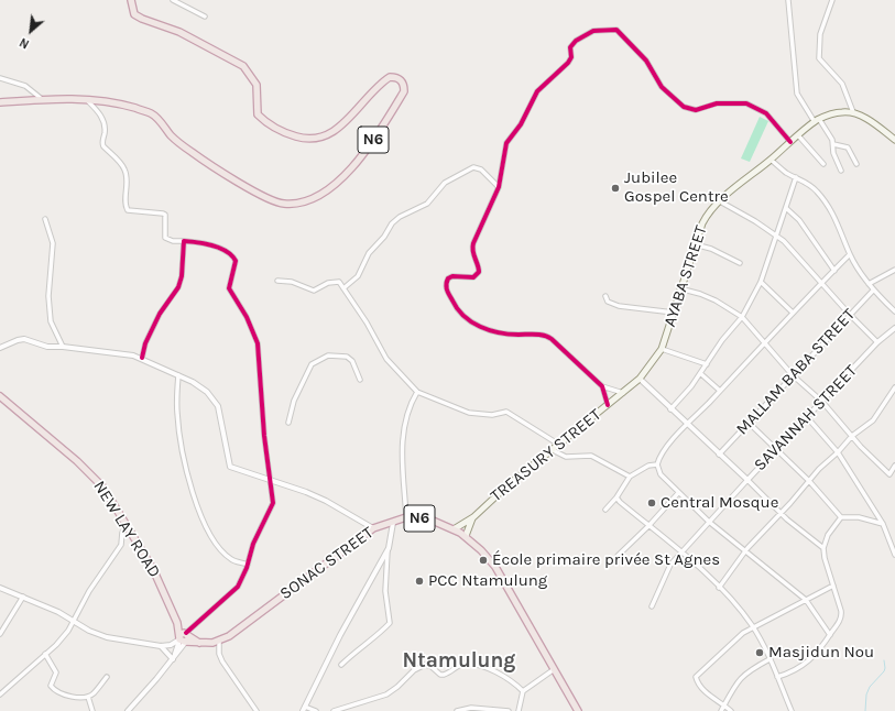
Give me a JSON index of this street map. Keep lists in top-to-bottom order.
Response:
{
  "streets": {
    "highway": ["N6", "NEW LAY ROAD", "SONAC STREET"],
    "main road": ["AYABA STREET", "TREASURY STREET"],
    "street": ["MALLAM BABA STREET", "SAVANNAH STREET"]
  },
  "crossings": [
    ["N6", "SONAC STREET"],
    ["AYABA STREET", "SAVANNAH STREET"],
    ["AYABA STREET", "TREASURY STREET"],
    ["MALLAM BABA STREET", "SAVANNAH STREET"],
    ["SAVANNAH STREET", "TREASURY STREET"],
    ["TREASURY STREET", "SONAC STREET"]
  ],
  "districts": ["Ntamulung"],
  "places": [
    "Jubilee Gospel Centre",
    "Central Mosque",
    "École primaire privée St Agnes",
    "PCC Ntamulung",
    "Masjidun Nou"
  ],
  "north": "bottom left"
}
